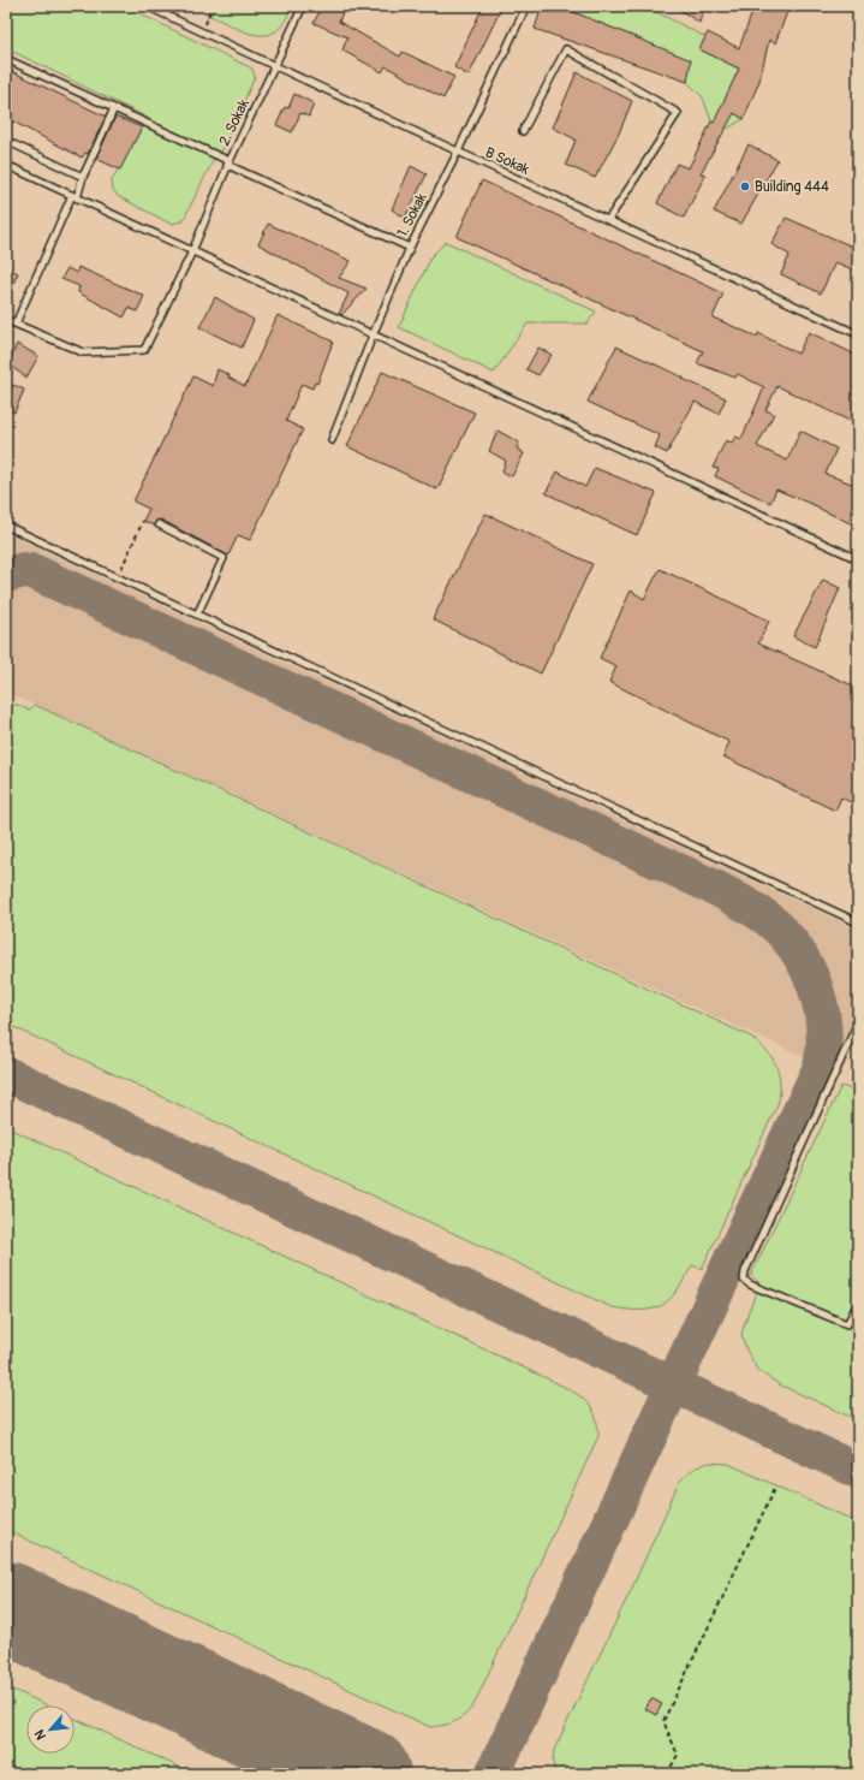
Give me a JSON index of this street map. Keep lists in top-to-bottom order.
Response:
{
  "streets": {
    "lane": ["2. Sokak", "B Sokak", "1. Sokak"]
  },
  "crossings": [
    ["2. Sokak", "B Sokak"],
    ["B Sokak", "1. Sokak"]
  ],
  "places": ["Building 444"],
  "north": "bottom left"
}
